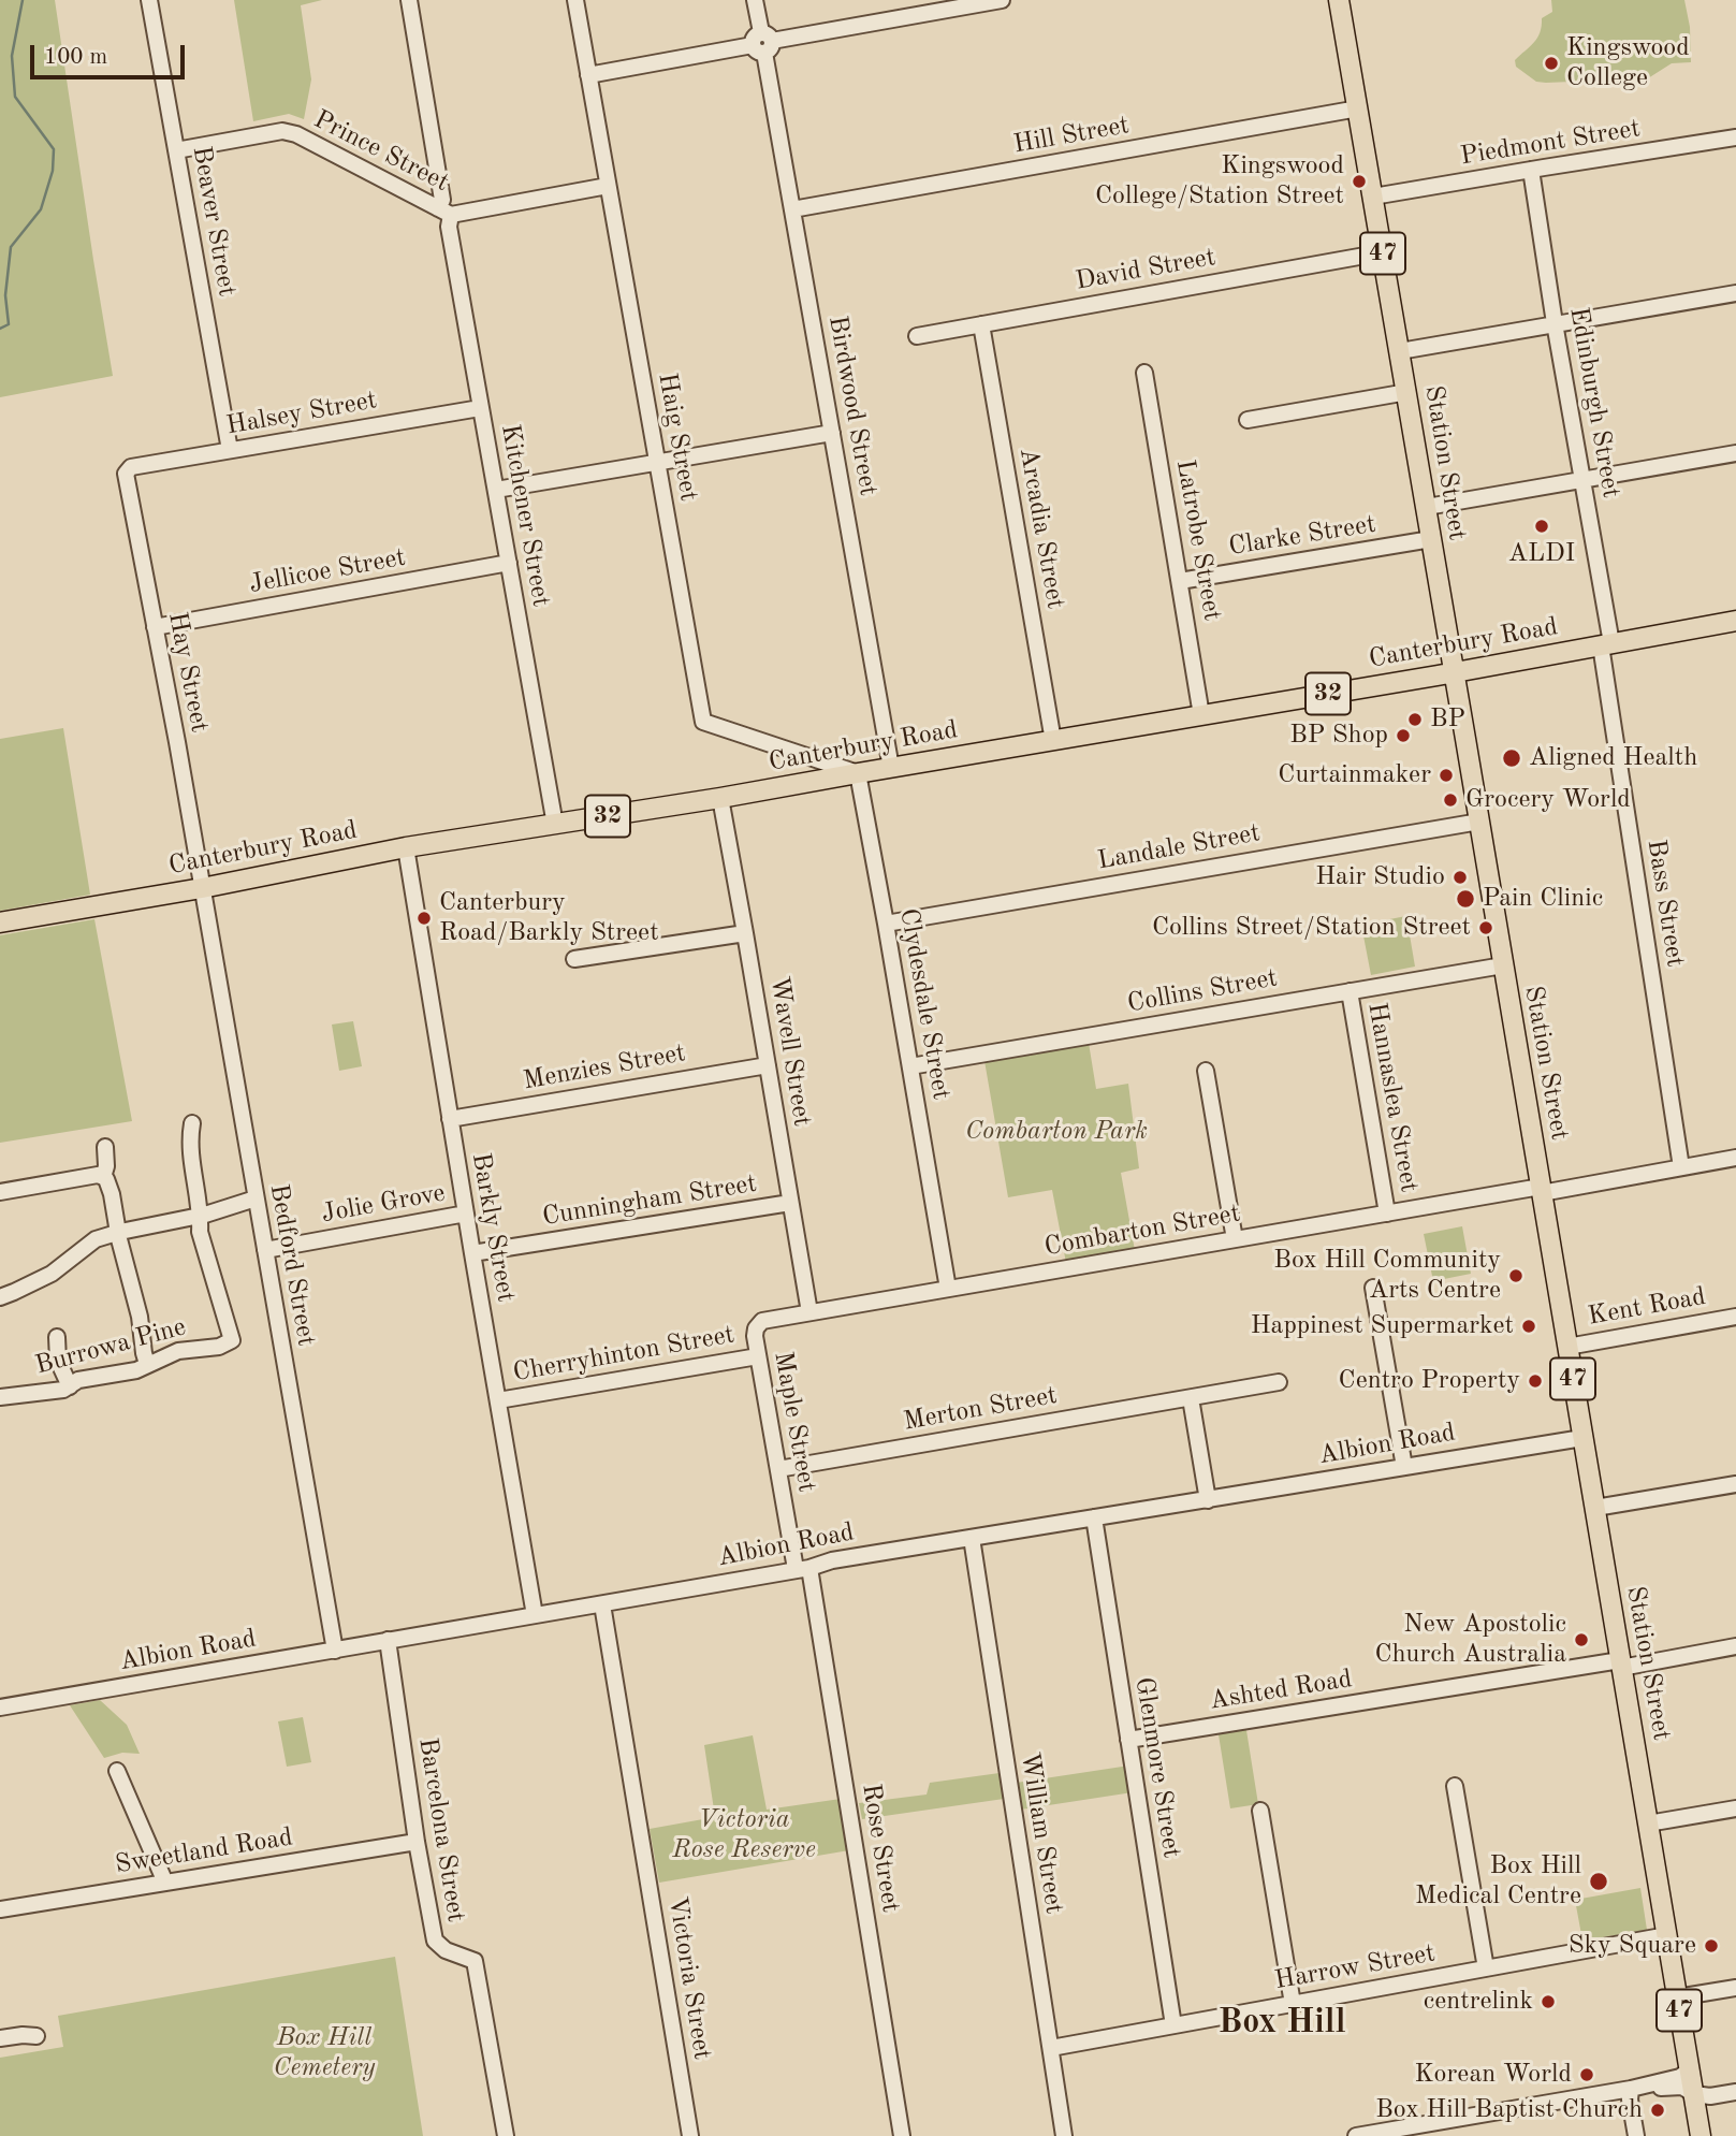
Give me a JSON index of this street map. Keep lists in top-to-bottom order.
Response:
{
  "streets": {
    "main road": [
      "47",
      "Station Street",
      "Canterbury Road",
      "32"
    ],
    "street": [
      "Hill Street",
      "Piedmont Street",
      "Prince Street",
      "Beaver Street",
      "David Street",
      "Edinburgh Street",
      "Birdwood Street",
      "Halsey Street",
      "Haig Street",
      "Kitchener Street",
      "Arcadia Street",
      "Clarke Street",
      "Latrobe Street",
      "Jellicoe Street",
      "Hay Street",
      "Landale Street",
      "Bass Street",
      "Collins Street",
      "Clydesdale Street",
      "Wavell Street",
      "Menzies Street",
      "Hannaslea Street",
      "Cunningham Street",
      "Jolie Grove",
      "Barkly Street",
      "Combarton Street",
      "Bedford Street",
      "Kent Road",
      "Burrowa Pine",
      "Cherryhinton Street",
      "Merton Street",
      "Maple Street",
      "Albion Road",
      "Ashted Road",
      "Glenmore Street",
      "Barcelona Street",
      "William Street",
      "Rose Street",
      "Sweetland Road",
      "Harrow Street",
      "Victoria Street"
    ]
  },
  "crossings": [
    ["Hill Street", "Birdwood Street"],
    ["Hill Street", "Station Street"],
    ["Piedmont Street", "Edinburgh Street"],
    ["Piedmont Street", "Station Street"],
    ["Prince Street", "Beaver Street"],
    ["Prince Street", "Haig Street"],
    ["Prince Street", "Kitchener Street"],
    ["Beaver Street", "Halsey Street"],
    ["David Street", "Station Street"],
    ["David Street", "Arcadia Street"],
    ["Edinburgh Street", "Canterbury Road"],
    ["Edinburgh Street", "Bass Street"],
    ["Birdwood Street", "Canterbury Road"],
    ["Halsey Street", "Kitchener Street"],
    ["Halsey Street", "Hay Street"],
    ["Haig Street", "Canterbury Road"],
    ["Haig Street", "Clydesdale Street"],
    ["Station Street", "Clarke Street"],
    ["Station Street", "Canterbury Road"],
    ["Station Street", "Landale Street"],
    ["Station Street", "Collins Street"],
    ["Station Street", "Combarton Street"],
    ["Station Street", "Kent Road"],
    ["Station Street", "Albion Road"],
    ["Station Street", "Ashted Road"],
    ["Station Street", "Harrow Street"],
    ["Kitchener Street", "Jellicoe Street"],
    ["Kitchener Street", "Canterbury Road"],
    ["Arcadia Street", "Canterbury Road"],
    ["Clarke Street", "Latrobe Street"],
    ["Latrobe Street", "Canterbury Road"],
    ["Jellicoe Street", "Hay Street"],
    ["Canterbury Road", "Hay Street"],
    ["Canterbury Road", "Bass Street"],
    ["Canterbury Road", "Clydesdale Street"],
    ["Canterbury Road", "Wavell Street"],
    ["Canterbury Road", "Barkly Street"],
    ["Canterbury Road", "Bedford Street"],
    ["Hay Street", "Bedford Street"],
    ["Landale Street", "Clydesdale Street"],
    ["Bass Street", "Combarton Street"],
    ["Collins Street", "Clydesdale Street"],
    ["Collins Street", "Hannaslea Street"],
    ["Clydesdale Street", "Combarton Street"],
    ["Wavell Street", "Menzies Street"],
    ["Wavell Street", "Cunningham Street"],
    ["Wavell Street", "Combarton Street"],
    ["Menzies Street", "Barkly Street"],
    ["Hannaslea Street", "Combarton Street"],
    ["Cunningham Street", "Barkly Street"],
    ["Jolie Grove", "Barkly Street"],
    ["Jolie Grove", "Bedford Street"],
    ["Barkly Street", "Cherryhinton Street"],
    ["Barkly Street", "Albion Road"],
    ["Combarton Street", "Maple Street"],
    ["Bedford Street", "Albion Road"],
    ["Cherryhinton Street", "Maple Street"],
    ["Merton Street", "Maple Street"],
    ["Maple Street", "Albion Road"],
    ["Maple Street", "Rose Street"],
    ["Albion Road", "Glenmore Street"],
    ["Albion Road", "Barcelona Street"],
    ["Albion Road", "William Street"],
    ["Albion Road", "Rose Street"],
    ["Albion Road", "Victoria Street"],
    ["Ashted Road", "Glenmore Street"],
    ["Glenmore Street", "Harrow Street"],
    ["Barcelona Street", "Sweetland Road"],
    ["William Street", "Harrow Street"]
  ],
  "districts": ["Box Hill"],
  "parks": ["Combarton Park", "Victoria Rose Reserve", "Box Hill Cemetery"],
  "places": [
    "Kingswood College",
    "Kingswood College/Station Street",
    "ALDI",
    "BP",
    "BP Shop",
    "Aligned Health",
    "Curtainmaker",
    "Grocery World",
    "Hair Studio",
    "Pain Clinic",
    "Canterbury Road/Barkly Street",
    "Collins Street/Station Street",
    "Box Hill Community Arts Centre",
    "Happinest Supermarket",
    "Centro Property",
    "New Apostolic Church Australia",
    "Box Hill Medical Centre",
    "Sky Square",
    "centrelink",
    "Korean World",
    "Box Hill Baptist Church"
  ],
  "scale_bar": "100 m"
}
